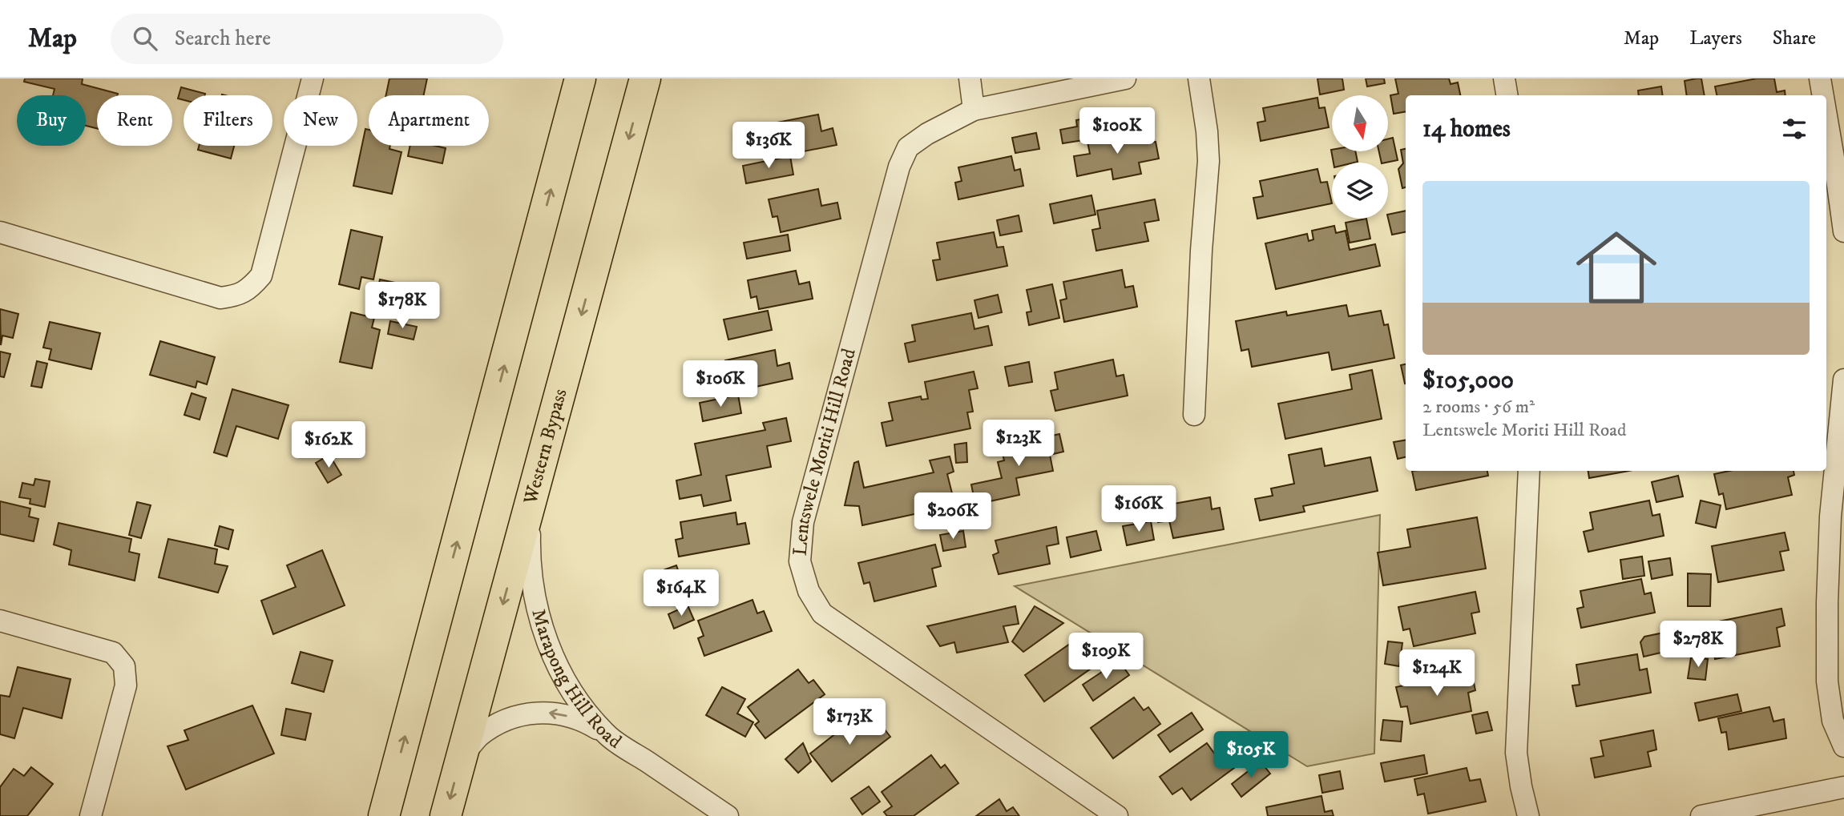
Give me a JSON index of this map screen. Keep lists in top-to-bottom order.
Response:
{
  "streets": {
    "highway": ["Western Bypass"],
    "street": ["Lentswele Moriti Hill Road", "Marapong Hill Road"]
  },
  "crossings": [
    ["Western Bypass", "Marapong Hill Road"]
  ],
  "north": "bottom",
  "page": {
    "header": "Map",
    "search": "Search here",
    "nav": ["Map", "Layers", "Share"],
    "chip": [
      "Buy",
      "Rent",
      "Filters",
      "New",
      "Apartment"
    ],
    "heading": "14 homes",
    "price": [
      "$100K",
      "$136K",
      "$178K",
      "$106K",
      "$123K",
      "$162K",
      "$166K",
      "$206K",
      "$164K",
      "$278K",
      "$109K",
      "$124K",
      "$173K",
      "$105K"
    ],
    "list": [
      {
        "name": "$105,000",
        "note": "2 rooms · 56 m² · Lentswele Moriti Hill Road"
      }
    ]
  }
}
